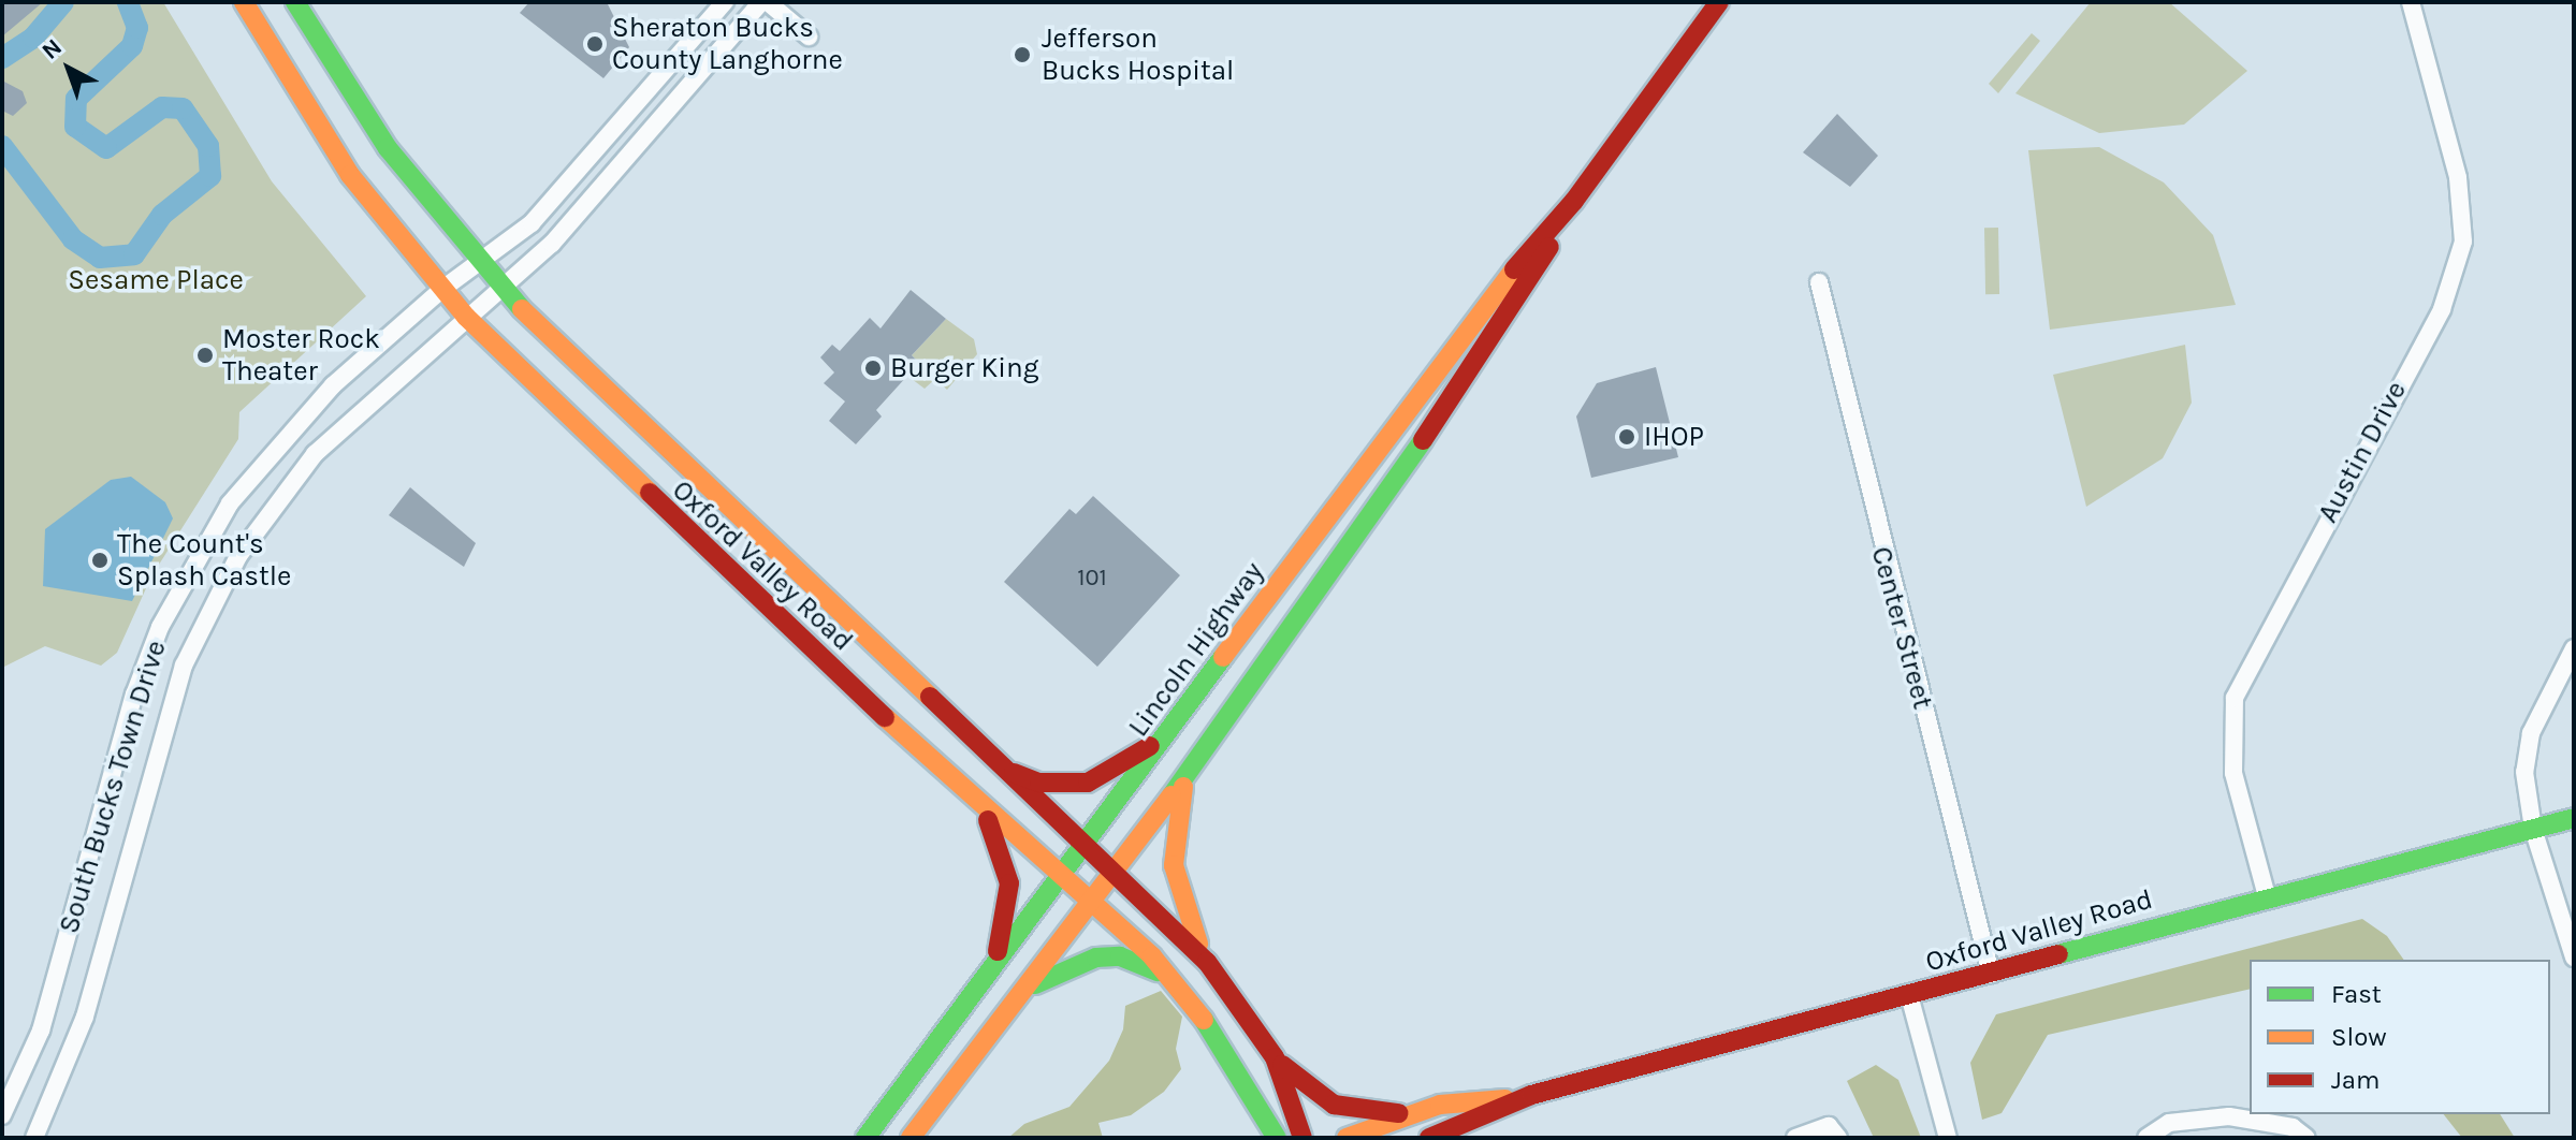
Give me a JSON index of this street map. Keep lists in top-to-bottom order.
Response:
{
  "streets": {
    "main road": ["Oxford Valley Road", "Lincoln Highway"],
    "street": ["Austin Drive", "Center Street", "South Bucks Town Drive"]
  },
  "crossings": [
    ["Austin Drive", "Oxford Valley Road"],
    ["Oxford Valley Road", "Center Street"],
    ["Oxford Valley Road", "Lincoln Highway"],
    ["Oxford Valley Road", "South Bucks Town Drive"]
  ],
  "parks": ["Sesame Place"],
  "places": [
    "Sheraton Bucks County Langhorne",
    "Jefferson Bucks Hospital",
    "Moster Rock Theater",
    "Burger King",
    "IHOP",
    "The Count's Splash Castle"
  ],
  "house_numbers": ["101"],
  "legend": ["Fast", "Slow", "Jam"],
  "north": "top left"
}
